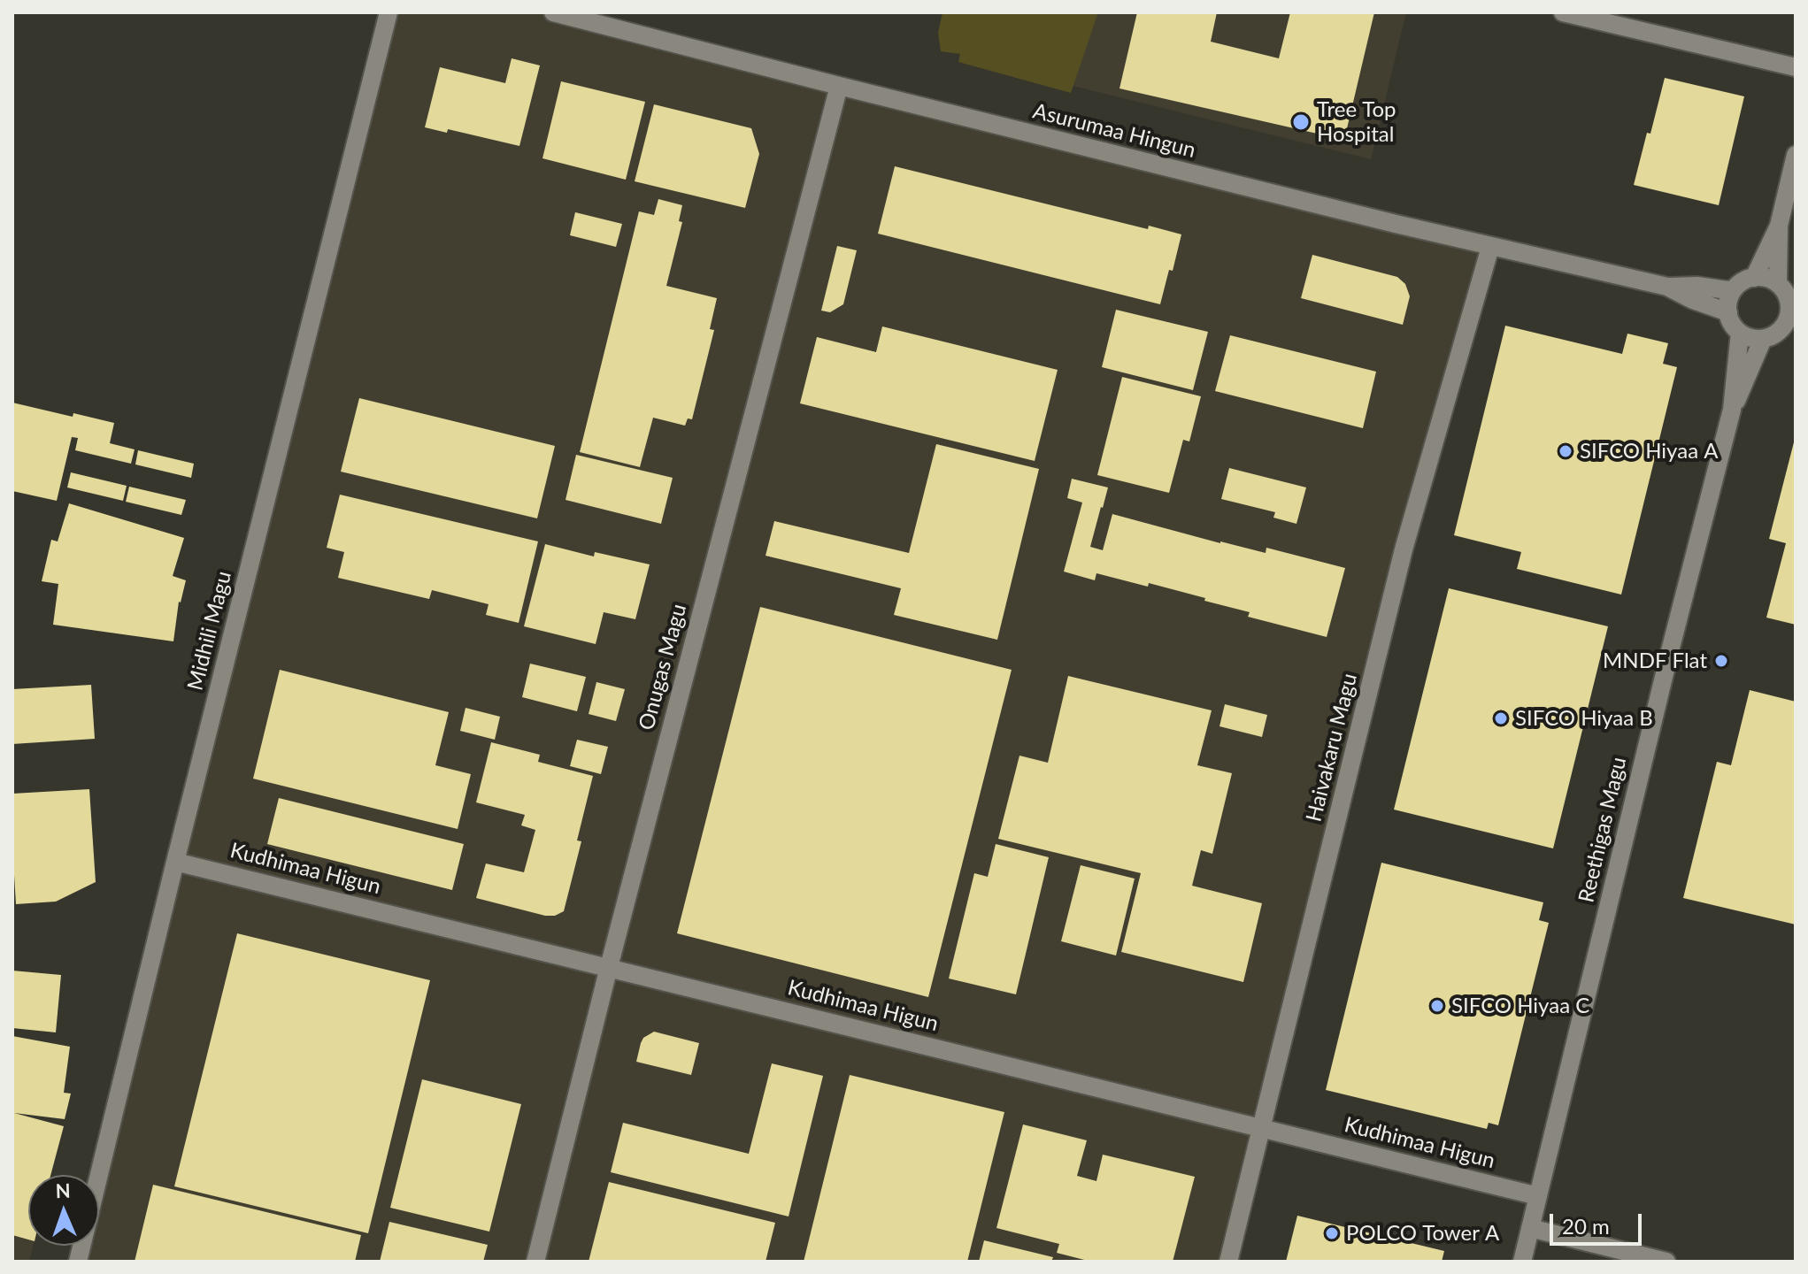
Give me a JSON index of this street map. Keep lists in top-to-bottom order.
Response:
{
  "streets": {
    "street": [
      "Asurumaa Hingun",
      "Midhili Magu",
      "Onugas Magu",
      "Haivakaru Magu",
      "Reethigas Magu",
      "Kudhimaa Higun"
    ]
  },
  "crossings": [
    ["Asurumaa Hingun", "Onugas Magu"],
    ["Asurumaa Hingun", "Haivakaru Magu"],
    ["Asurumaa Hingun", "Reethigas Magu"],
    ["Midhili Magu", "Kudhimaa Higun"],
    ["Onugas Magu", "Kudhimaa Higun"],
    ["Haivakaru Magu", "Kudhimaa Higun"],
    ["Reethigas Magu", "Kudhimaa Higun"]
  ],
  "places": [
    "Tree Top Hospital",
    "SIFCO Hiyaa A",
    "MNDF Flat",
    "SIFCO Hiyaa B",
    "SIFCO Hiyaa C",
    "POLCO Tower A"
  ],
  "scale_bar": "20 m",
  "north": "top"
}
